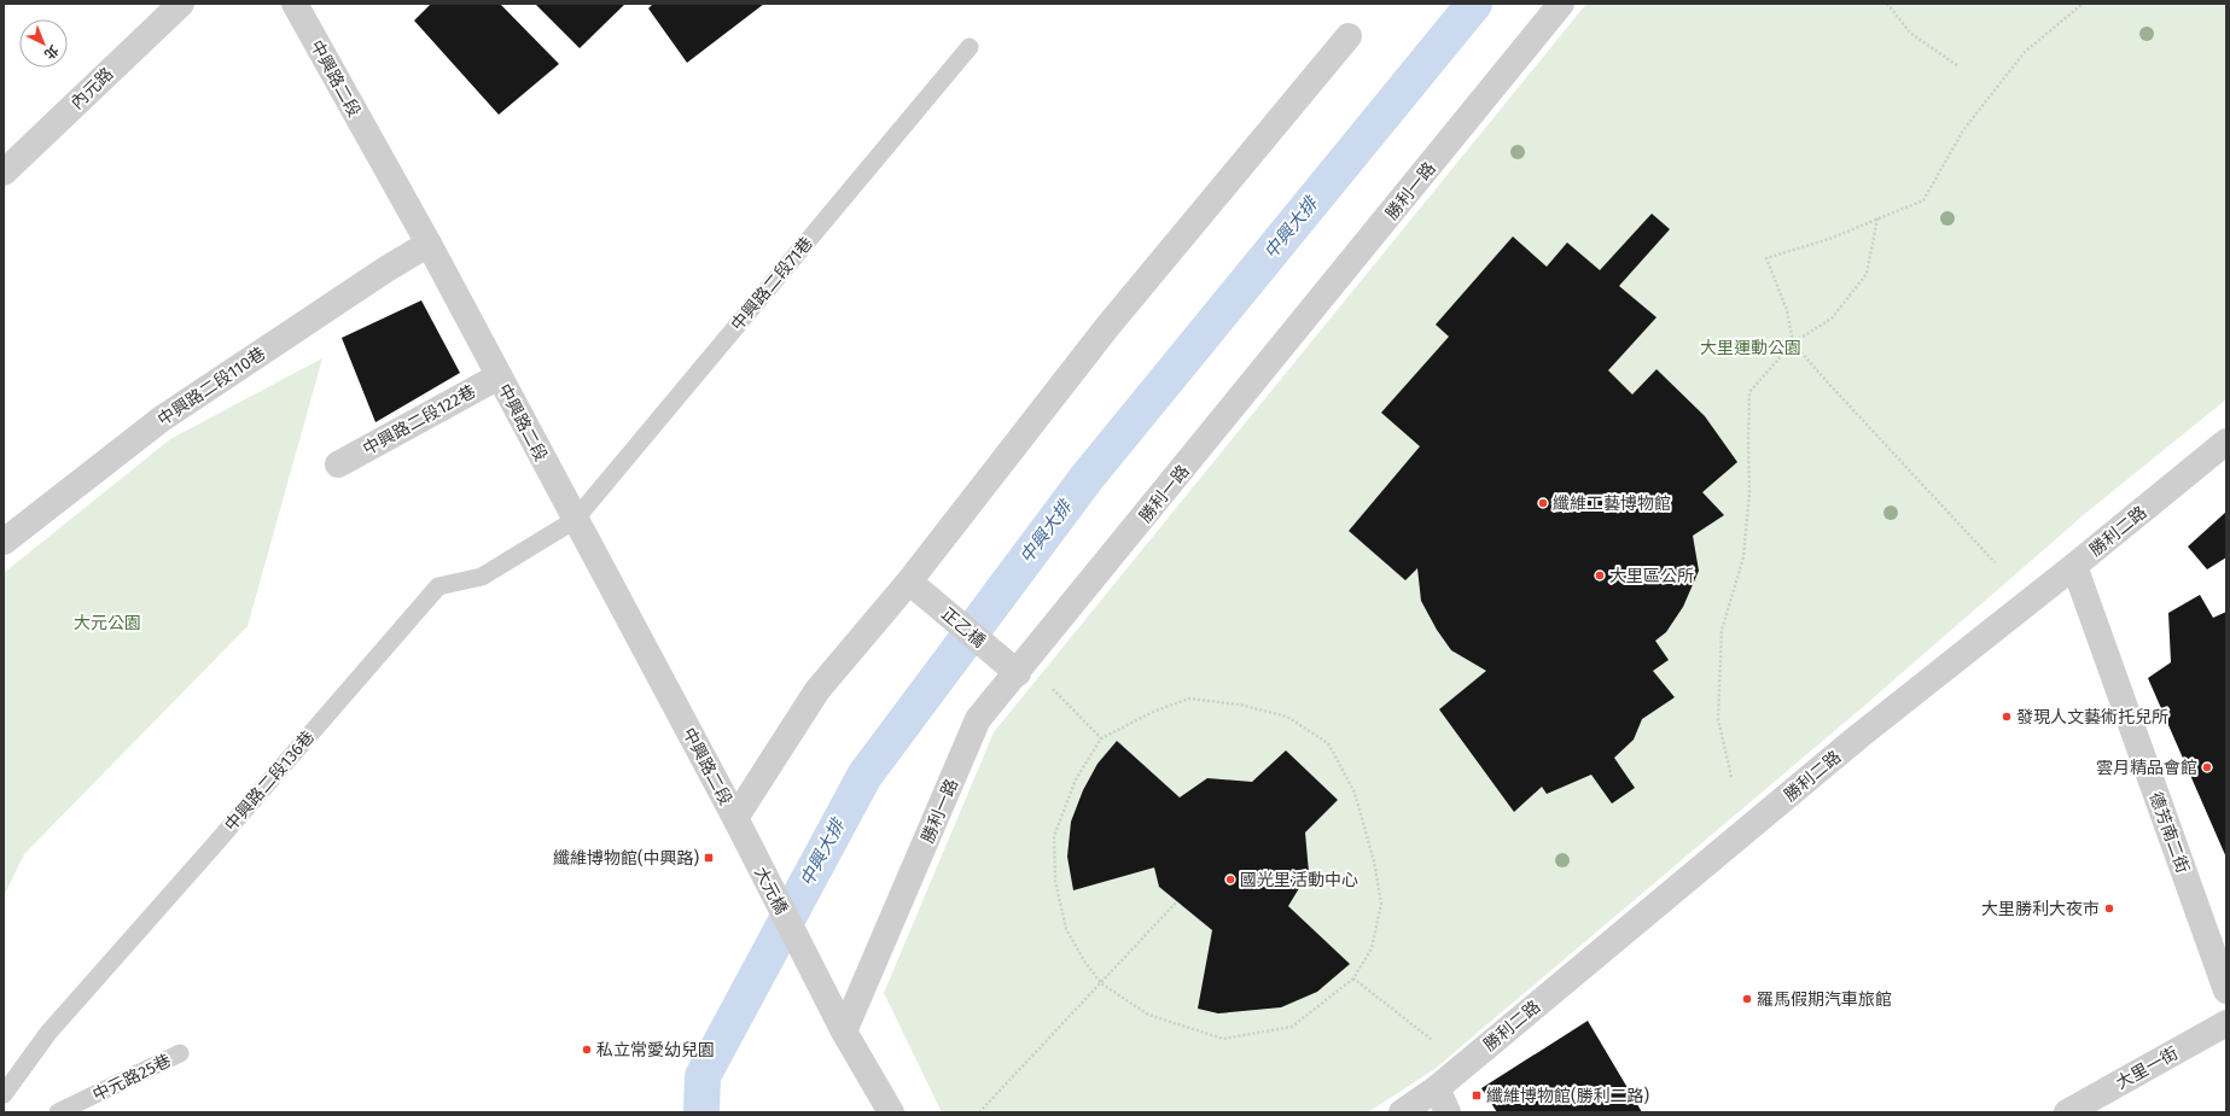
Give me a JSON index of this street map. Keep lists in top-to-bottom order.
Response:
{
  "streets": {
    "street": [
      "中興路二段",
      "內元路",
      "勝利一路",
      "中興路二段110巷",
      "中興路二段122巷",
      "勝利二路",
      "正乙橋",
      "德芳南二街",
      "大元橋",
      "大里一街"
    ],
    "lane": ["中興路二段71巷", "中興路二段136巷", "中元路25巷"]
  },
  "crossings": [
    ["中興路二段", "中興路二段71巷"],
    ["中興路二段", "中興路二段110巷"],
    ["中興路二段", "中興路二段122巷"],
    ["中興路二段", "中興路二段136巷"],
    ["中興路二段", "大元橋"],
    ["勝利一路", "正乙橋"],
    ["勝利一路", "大元橋"],
    ["中興路二段71巷", "中興路二段136巷"],
    ["勝利二路", "德芳南二街"]
  ],
  "water": ["中興大排"],
  "parks": ["大里運動公園", "大元公園"],
  "places": {
    "other": [
      "纖維工藝博物館",
      "大里區公所",
      "發現人文藝術托兒所",
      "雲月精品會館",
      "國光里活動中心",
      "大里勝利大夜市",
      "羅馬假期汽車旅館",
      "私立常愛幼兒園"
    ],
    "transit": ["纖維博物館(中興路)", "纖維博物館(勝利二路)"]
  },
  "north": "bottom right"
}
